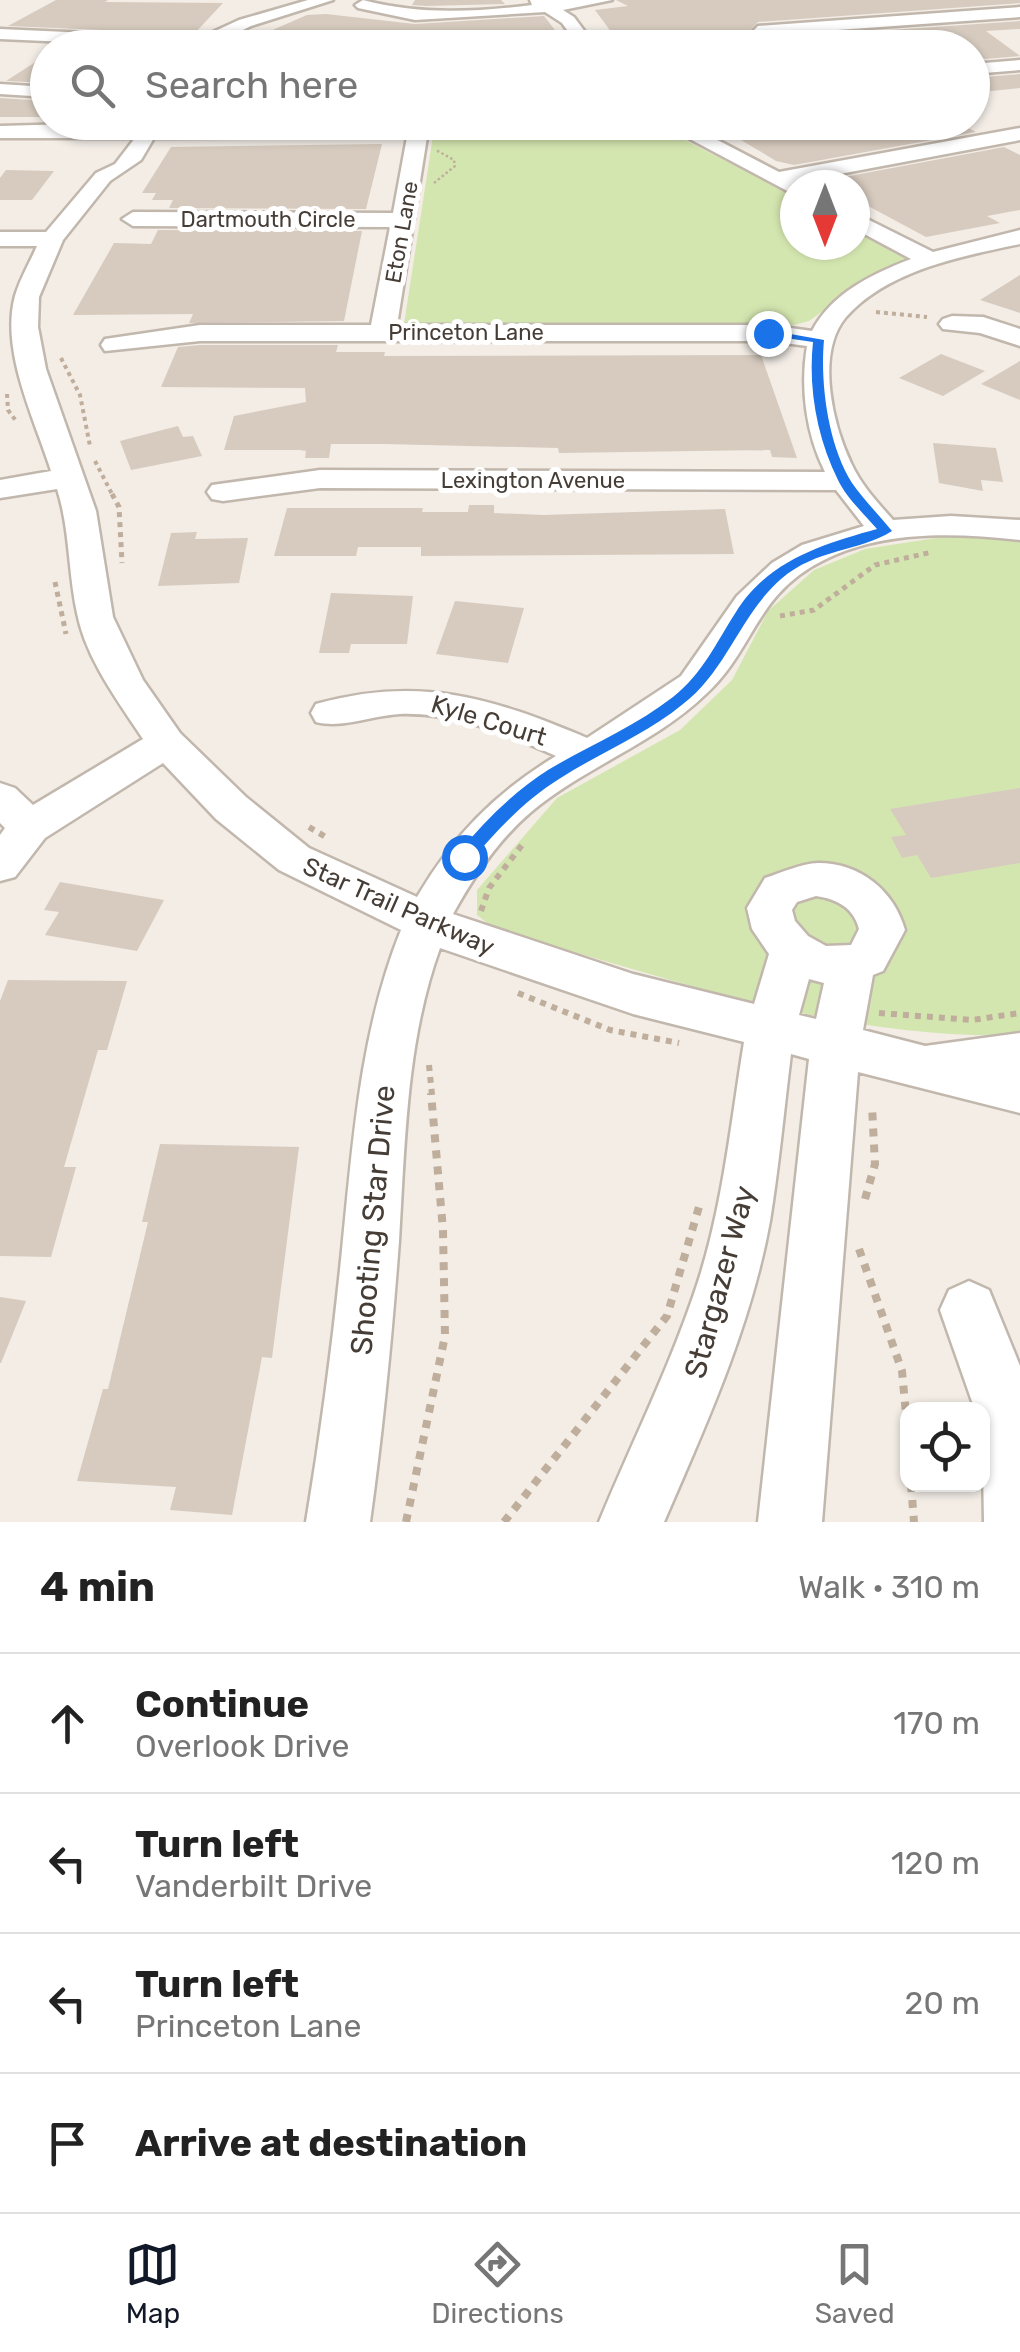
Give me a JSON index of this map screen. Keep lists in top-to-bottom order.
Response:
{
  "streets": {
    "street": [
      "Dartmouth Circle",
      "Eton Lane",
      "Princeton Lane",
      "Lexington Avenue",
      "Kyle Court",
      "Star Trail Parkway",
      "Shooting Star Drive",
      "Stargazer Way"
    ]
  },
  "crossings": [
    ["Dartmouth Circle", "Eton Lane"],
    ["Eton Lane", "Princeton Lane"],
    ["Kyle Court", "Shooting Star Drive"],
    ["Star Trail Parkway", "Shooting Star Drive"],
    ["Star Trail Parkway", "Stargazer Way"]
  ],
  "north": "bottom",
  "page": {
    "search": "Search here",
    "heading": ["4 min", "Walk · 310 m"],
    "list": [
      ["Continue", "Overlook Drive", "170 m"],
      ["Turn left", "Vanderbilt Drive", "120 m"],
      ["Turn left", "Princeton Lane", "20 m"],
      "Arrive at destination"
    ],
    "nav": ["Map", "Directions", "Saved"]
  }
}
